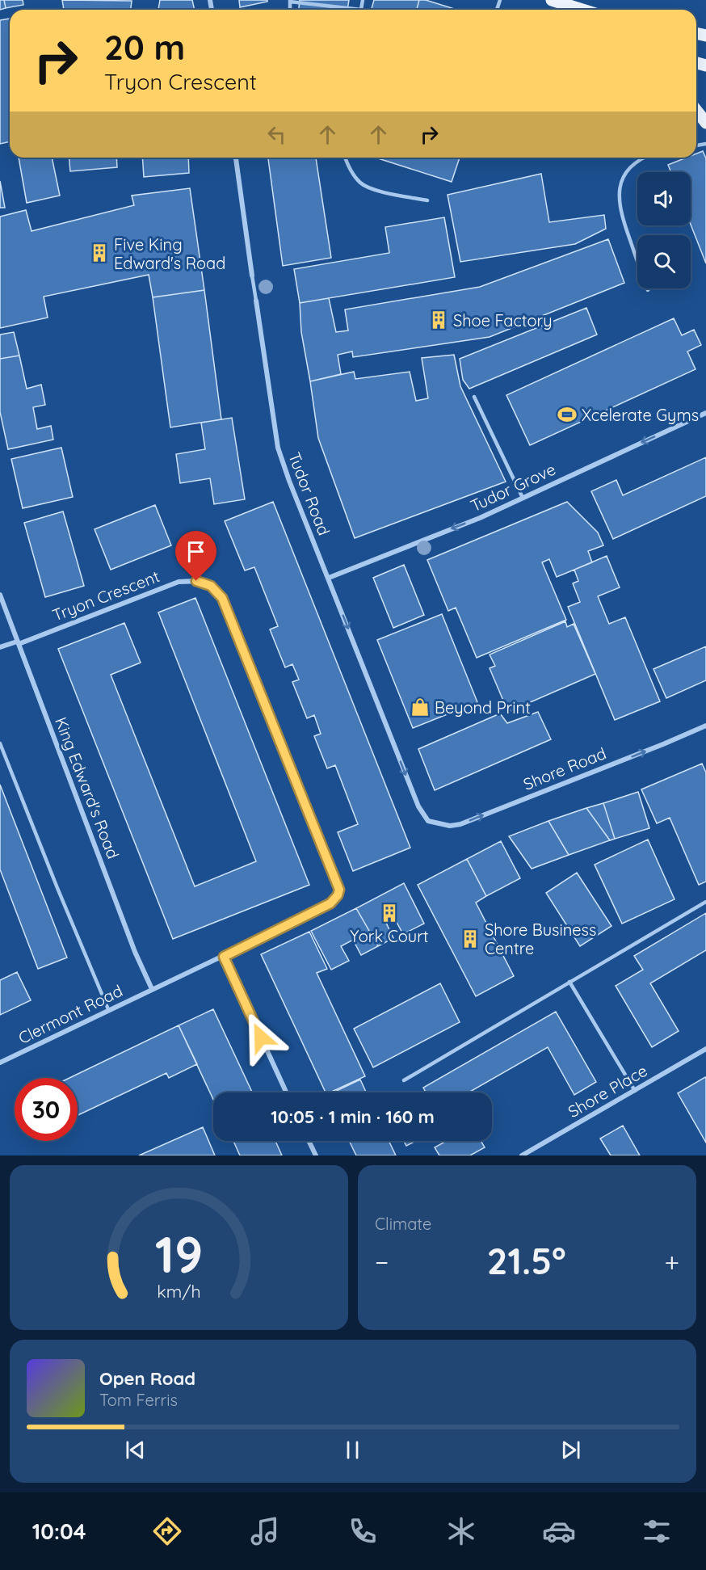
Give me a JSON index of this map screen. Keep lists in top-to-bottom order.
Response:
{
  "streets": {
    "street": [
      "Tudor Grove",
      "Tudor Road",
      "Tryon Crescent",
      "Shore Road",
      "King Edward's Road",
      "Clermont Road",
      "Shore Place"
    ]
  },
  "crossings": [
    ["Tudor Grove", "Tudor Road"],
    ["Tudor Road", "Shore Road"],
    ["Tryon Crescent", "King Edward's Road"],
    ["Tryon Crescent", "Clermont Road"],
    ["King Edward's Road", "Clermont Road"]
  ],
  "one_way": ["Tudor Grove", "Tudor Road", "Shore Road"],
  "places": {
    "building": [
      "Five King Edward's Road",
      "Shoe Factory",
      "York Court",
      "Shore Business Centre"
    ],
    "sports": ["Xcelerate Gyms"],
    "shop": ["Beyond Print"]
  },
  "page": {
    "turn": ["20 m", "Tryon Crescent"],
    "limit": "30",
    "trip": "10:05 · 1 min · 160 m",
    "tile": "Climate",
    "heat": ["−", "21.5°", "+"],
    "song": ["Open Road", "Tom Ferris"],
    "tabs": "10:04",
    "gauge": ["19", "km/h"]
  }
}
